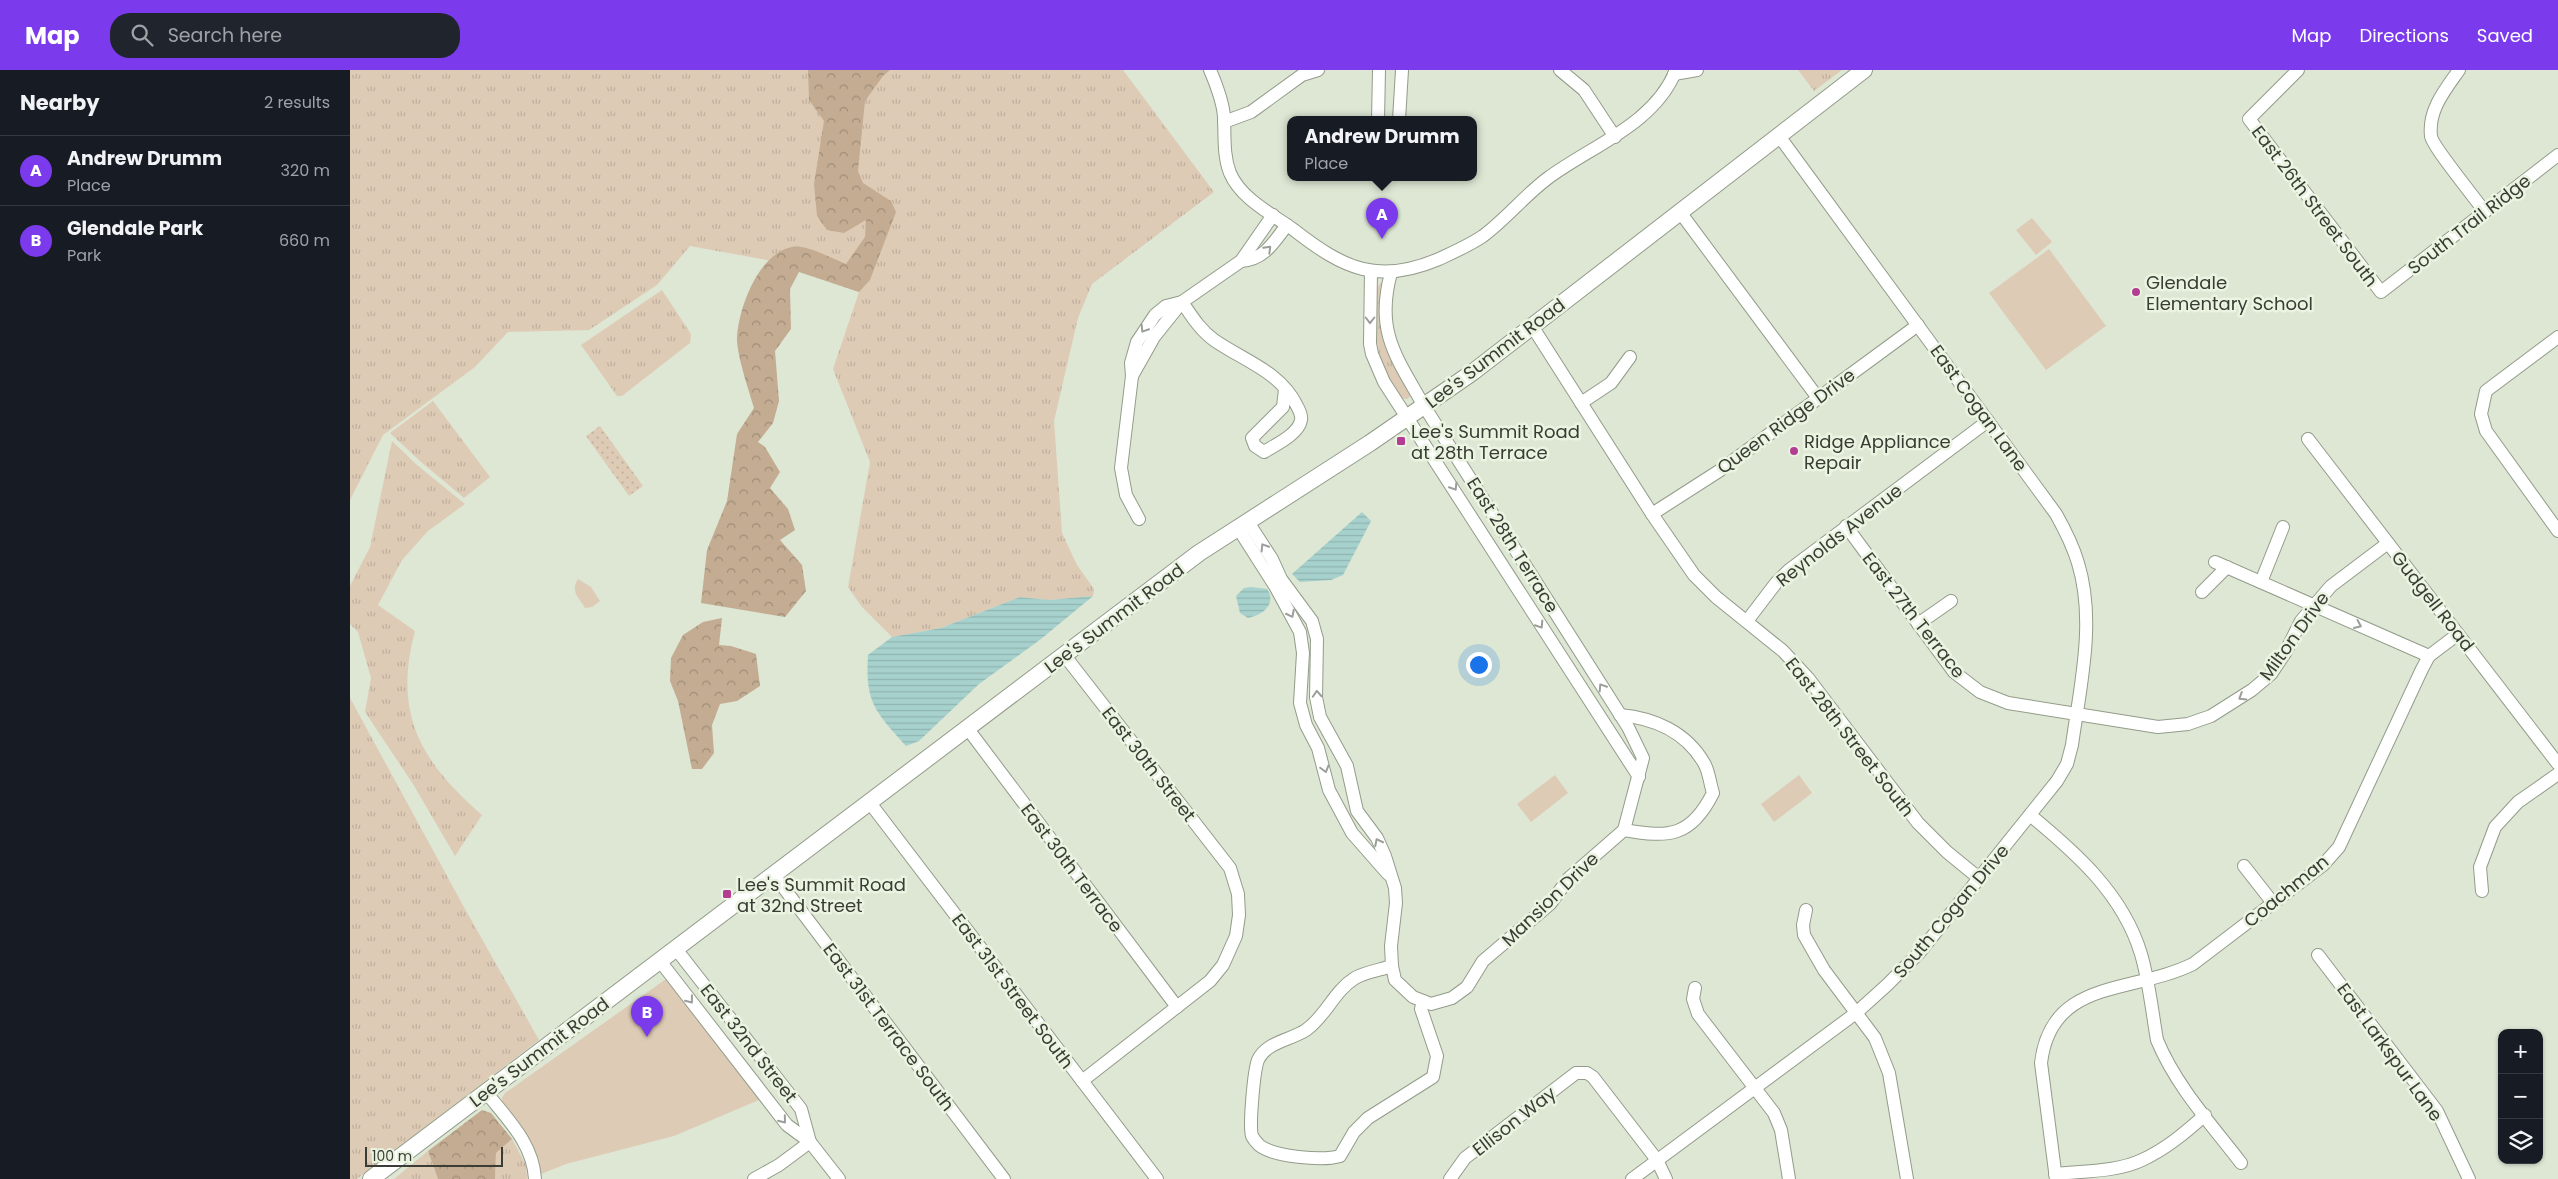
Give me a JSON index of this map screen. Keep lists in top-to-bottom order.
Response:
{
  "streets": {
    "main road": ["Lee's Summit Road"],
    "street": [
      "East 26th Street South",
      "South Trail Ridge",
      "East Cogan Lane",
      "Queen Ridge Drive",
      "Reynolds Avenue",
      "East 28th Terrace",
      "Gudgell Road",
      "East 27th Terrace",
      "Milton Drive",
      "East 28th Street South",
      "East 30th Street",
      "East 30th Terrace",
      "Coachman",
      "Mansion Drive",
      "South Cogan Drive",
      "East 31st Street South",
      "East 31st Terrace South",
      "East 32nd Street",
      "East Larkspur Lane",
      "Ellison Way"
    ]
  },
  "crossings": [
    ["East 26th Street South", "South Trail Ridge"],
    ["Lee's Summit Road", "East Cogan Lane"],
    ["Lee's Summit Road", "East 28th Terrace"],
    ["Lee's Summit Road", "East 28th Street South"],
    ["Lee's Summit Road", "East 30th Street"],
    ["Lee's Summit Road", "East 30th Terrace"],
    ["Lee's Summit Road", "East 31st Street South"],
    ["Lee's Summit Road", "East 31st Terrace South"],
    ["Lee's Summit Road", "East 32nd Street"],
    ["East Cogan Lane", "Queen Ridge Drive"],
    ["East Cogan Lane", "Reynolds Avenue"],
    ["East Cogan Lane", "East 27th Terrace"],
    ["East Cogan Lane", "Milton Drive"],
    ["East Cogan Lane", "South Cogan Drive"],
    ["Queen Ridge Drive", "East 28th Street South"],
    ["Reynolds Avenue", "East 27th Terrace"],
    ["Reynolds Avenue", "East 28th Street South"],
    ["East 28th Terrace", "Mansion Drive"],
    ["Gudgell Road", "Milton Drive"],
    ["Gudgell Road", "Coachman"],
    ["East 27th Terrace", "Milton Drive"],
    ["East 27th Terrace", "South Cogan Drive"],
    ["Milton Drive", "South Cogan Drive"],
    ["East 28th Street South", "South Cogan Drive"],
    ["East 30th Street", "East 30th Terrace"],
    ["South Cogan Drive", "Ellison Way"]
  ],
  "one_way": ["Milton Drive"],
  "places": {
    "other": ["Glendale Elementary School", "Ridge Appliance Repair"],
    "transit": ["Lee's Summit Road at 28th Terrace", "Lee's Summit Road at 32nd Street"]
  },
  "scale_bar": "100 m",
  "page": {
    "header": "Map",
    "search": "Search here",
    "nav": ["Map", "Directions", "Saved"],
    "heading": ["Nearby", "2 results"],
    "popup": ["Andrew Drumm", "Place"],
    "list": [
      {
        "mark": "A",
        "name": "Andrew Drumm",
        "note": "Place",
        "value": "320 m"
      },
      {
        "mark": "B",
        "name": "Glendale Park",
        "note": "Park",
        "value": "660 m"
      }
    ],
    "pins": ["A", "B"],
    "map_buttons": ["+", "−"],
    "scale": "100 m"
  }
}
